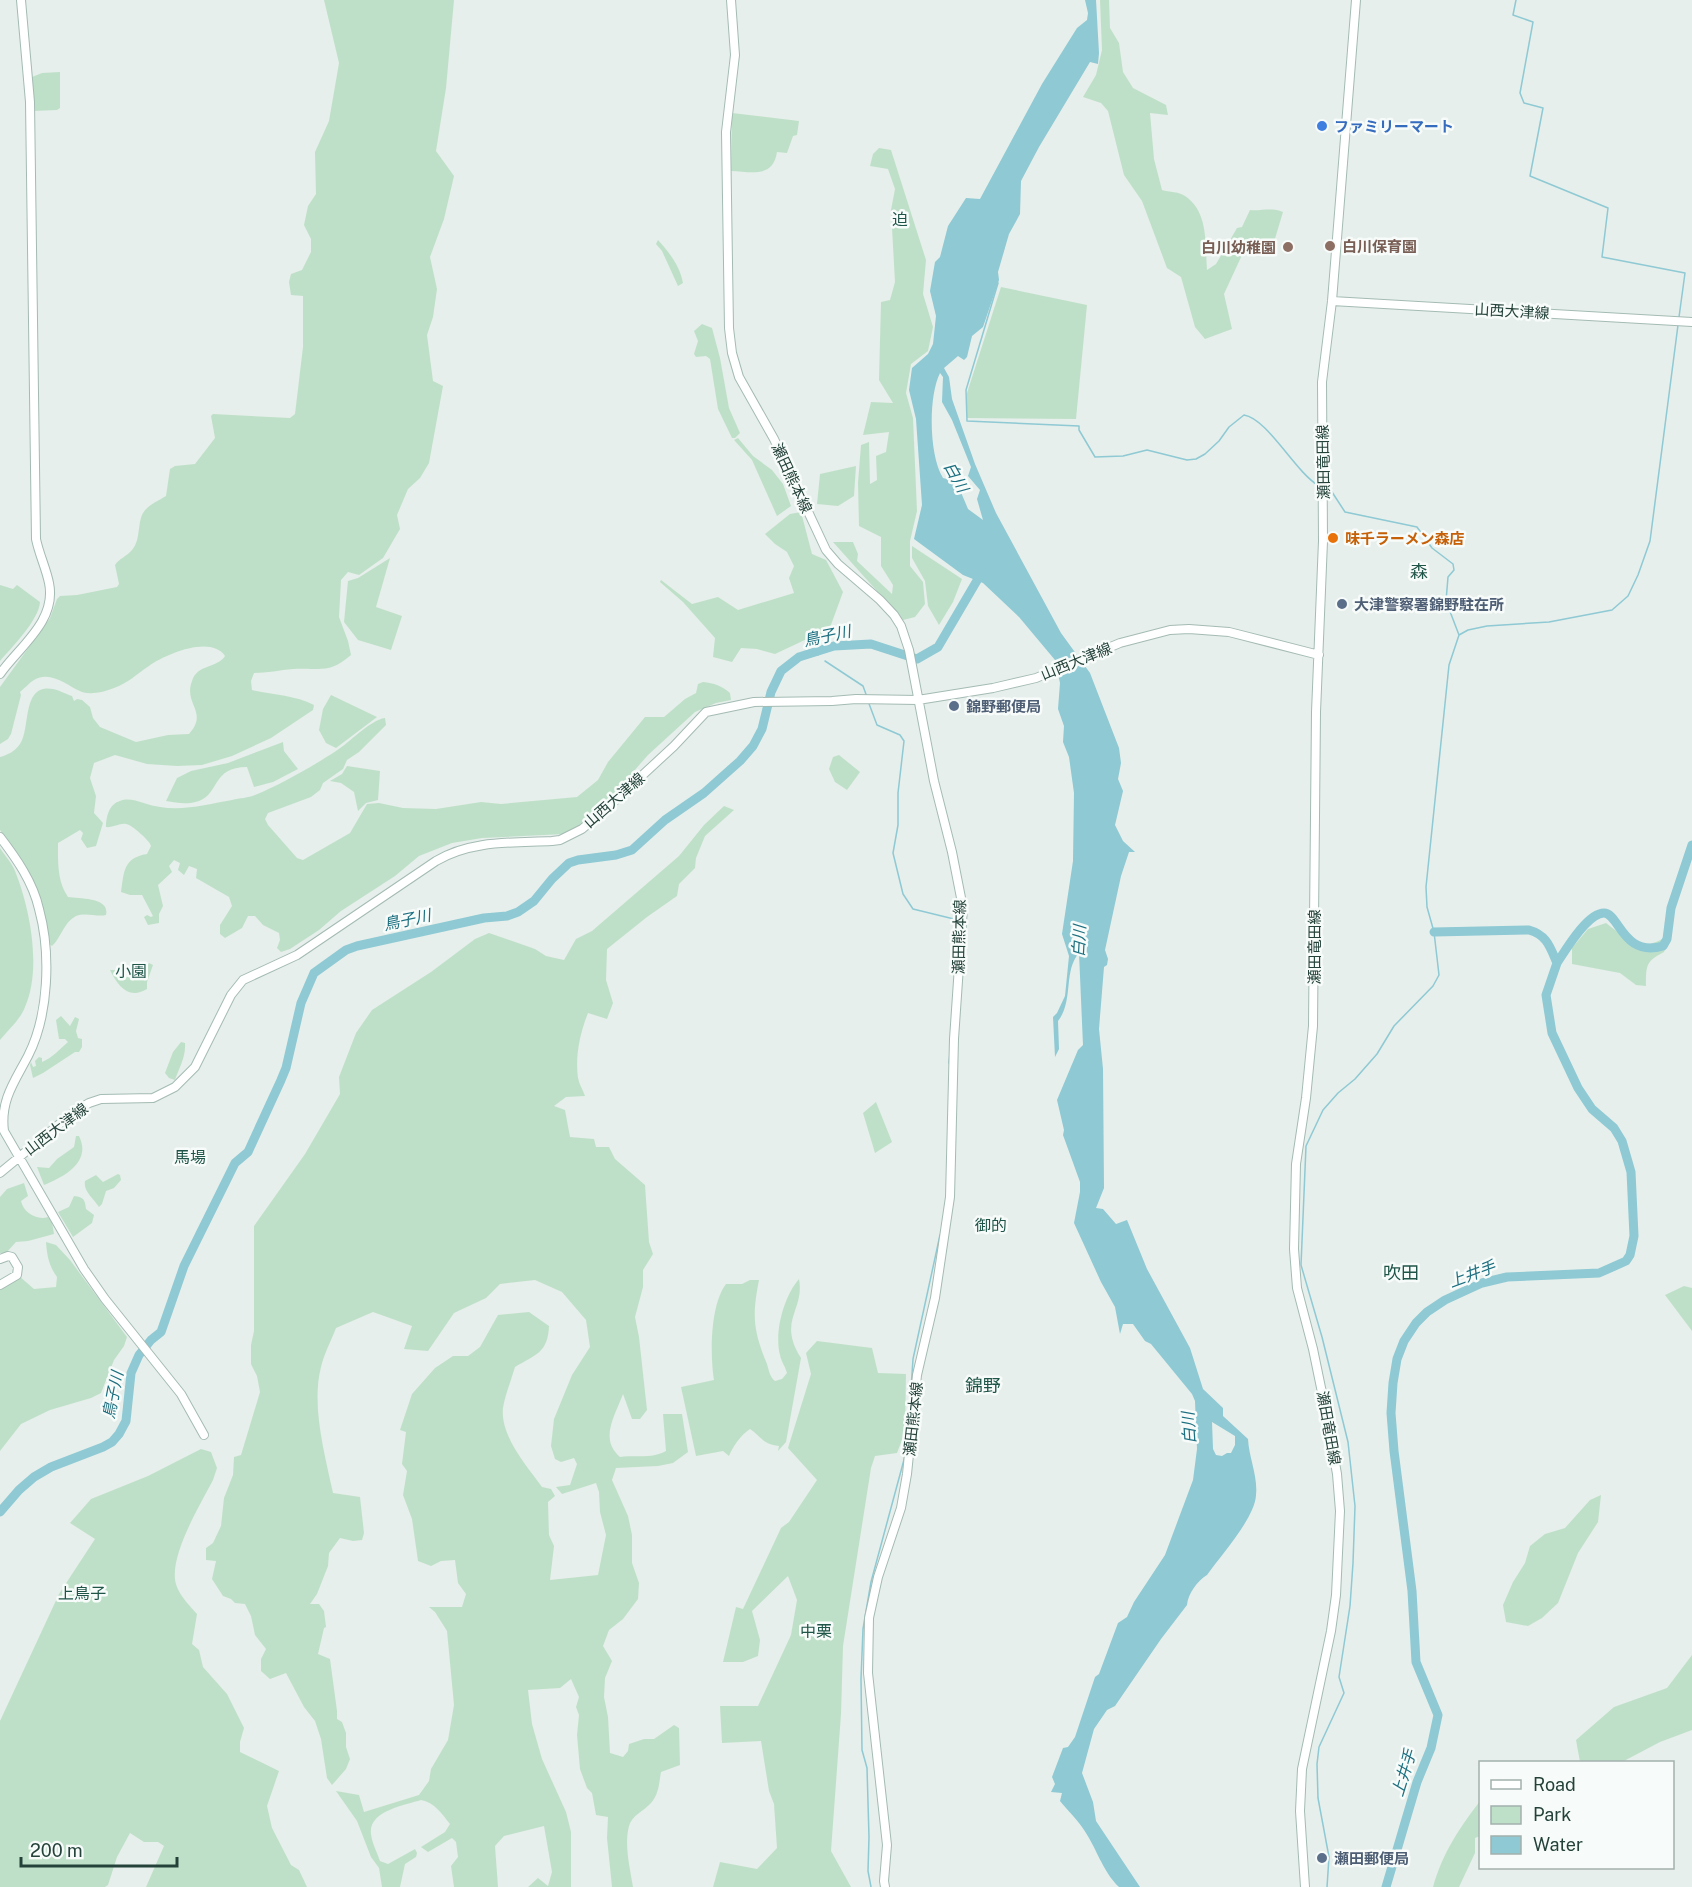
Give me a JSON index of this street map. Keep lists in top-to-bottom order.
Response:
{
  "streets": {
    "main road": ["山西大津線", "瀬田竜田線", "瀬田熊本線"]
  },
  "crossings": [
    ["山西大津線", "瀬田竜田線"],
    ["山西大津線", "瀬田熊本線"]
  ],
  "districts": [
    "迫",
    "森",
    "小園",
    "馬場",
    "御的",
    "吹田",
    "錦野",
    "上鳥子",
    "中栗"
  ],
  "water": ["白川", "鳥子川", "上井手"],
  "places": [
    "ファミリーマート",
    "白川保育園",
    "白川幼稚園",
    "味千ラーメン森店",
    "大津警察署錦野駐在所",
    "錦野郵便局",
    "瀬田郵便局"
  ],
  "legend": ["Road", "Park", "Water"],
  "scale_bar": "200 m"
}
